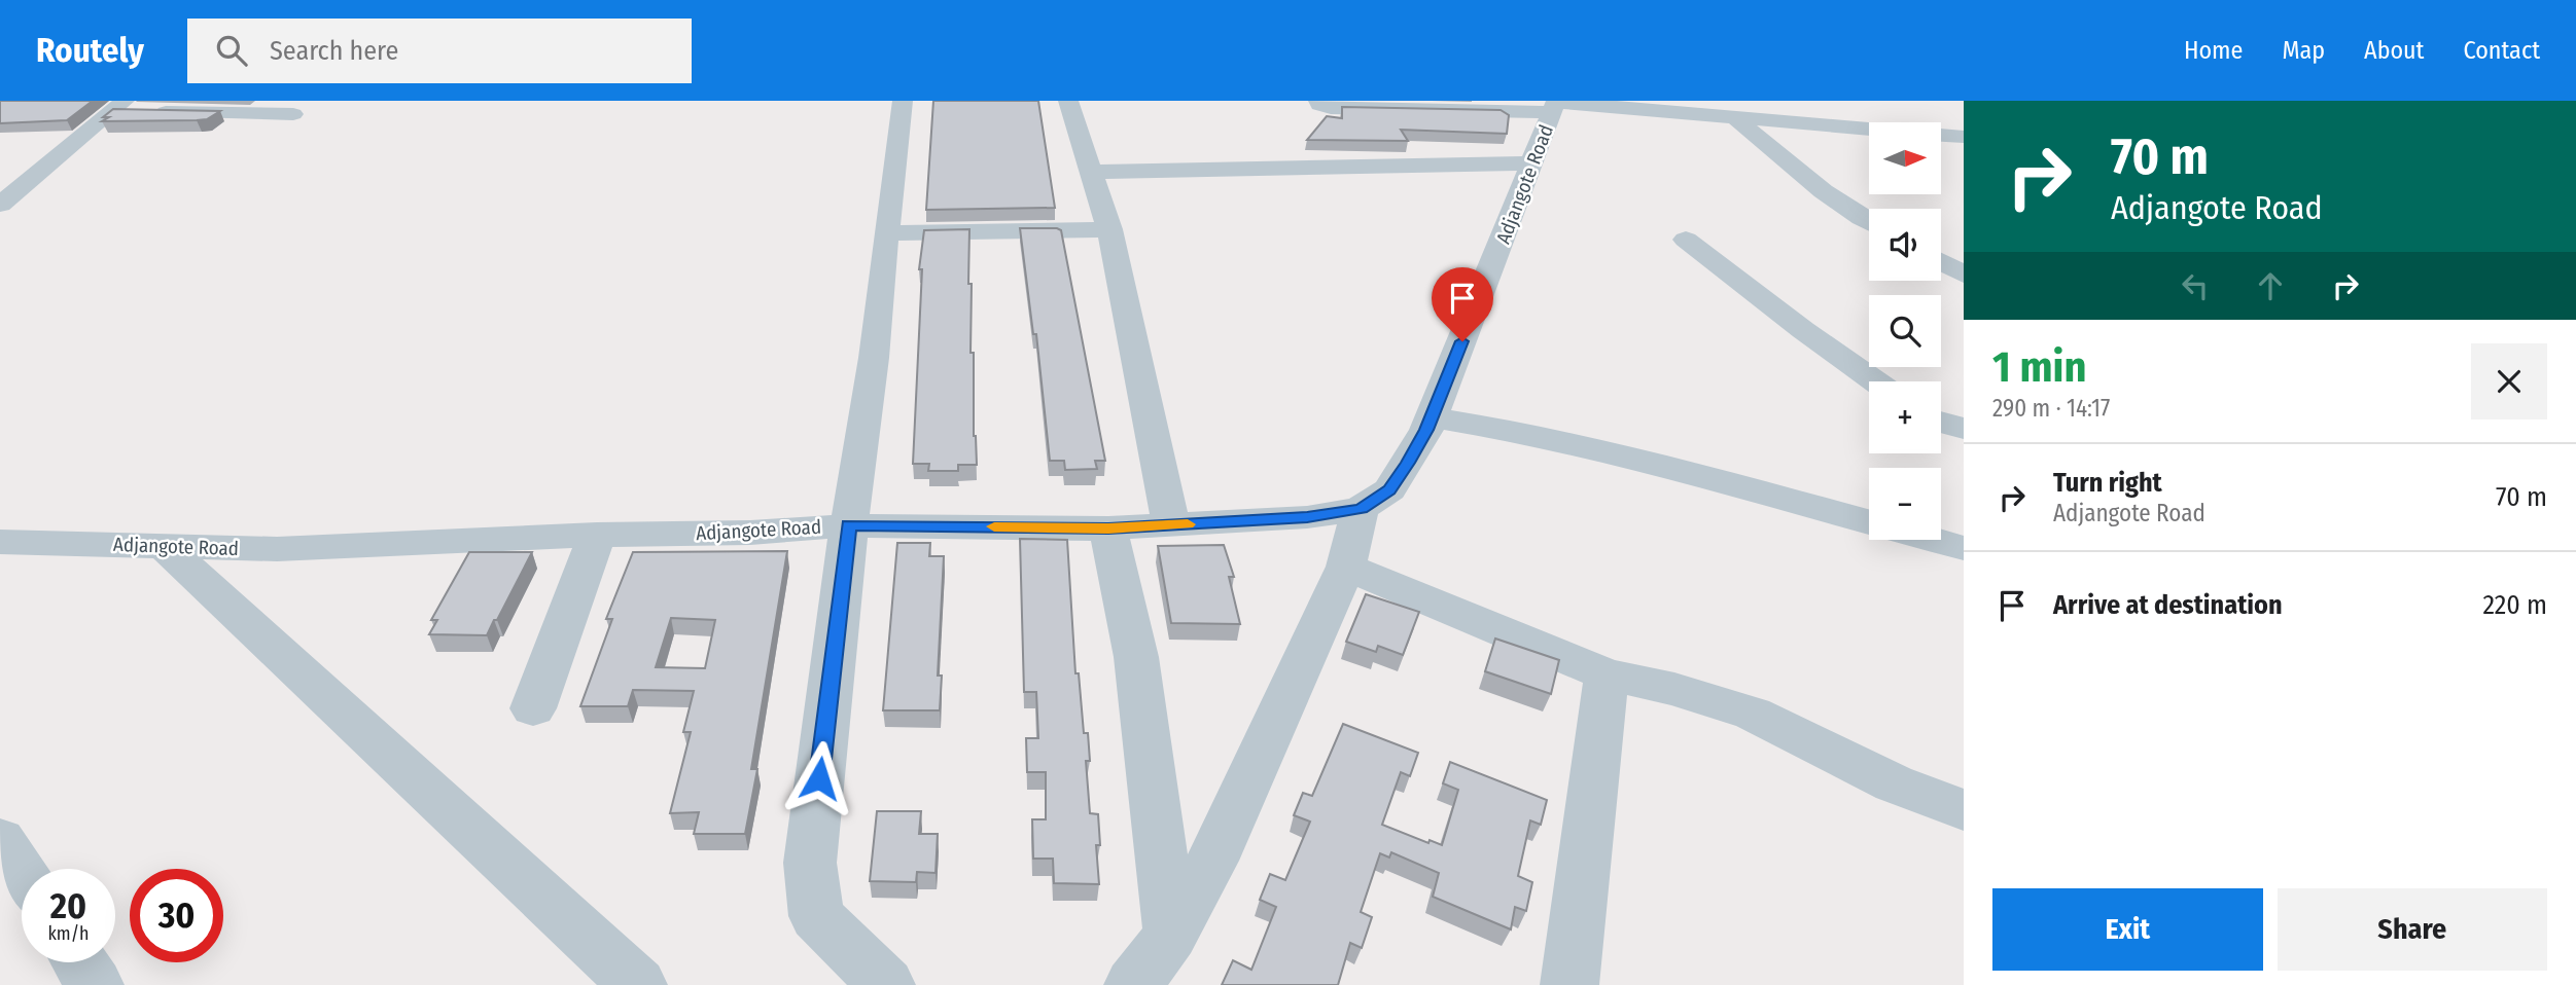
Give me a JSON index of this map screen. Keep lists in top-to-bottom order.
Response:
{
  "streets": {
    "street": ["Adjangote Road"]
  },
  "north": "right",
  "page": {
    "header": "Routely",
    "search": "Search here",
    "nav": [
      "Home",
      "Map",
      "About",
      "Contact"
    ],
    "turn": ["70 m", "Adjangote Road"],
    "map_buttons": ["+", "−"],
    "heading": ["1 min", "290 m · 14:17"],
    "list": [
      {
        "name": "Turn right",
        "note": "Adjangote Road",
        "value": "70 m"
      },
      {
        "name": "Arrive at destination",
        "value": "220 m"
      }
    ],
    "speed": "20 km/h",
    "limit": "30",
    "buttons": ["Exit", "Share"]
  }
}
